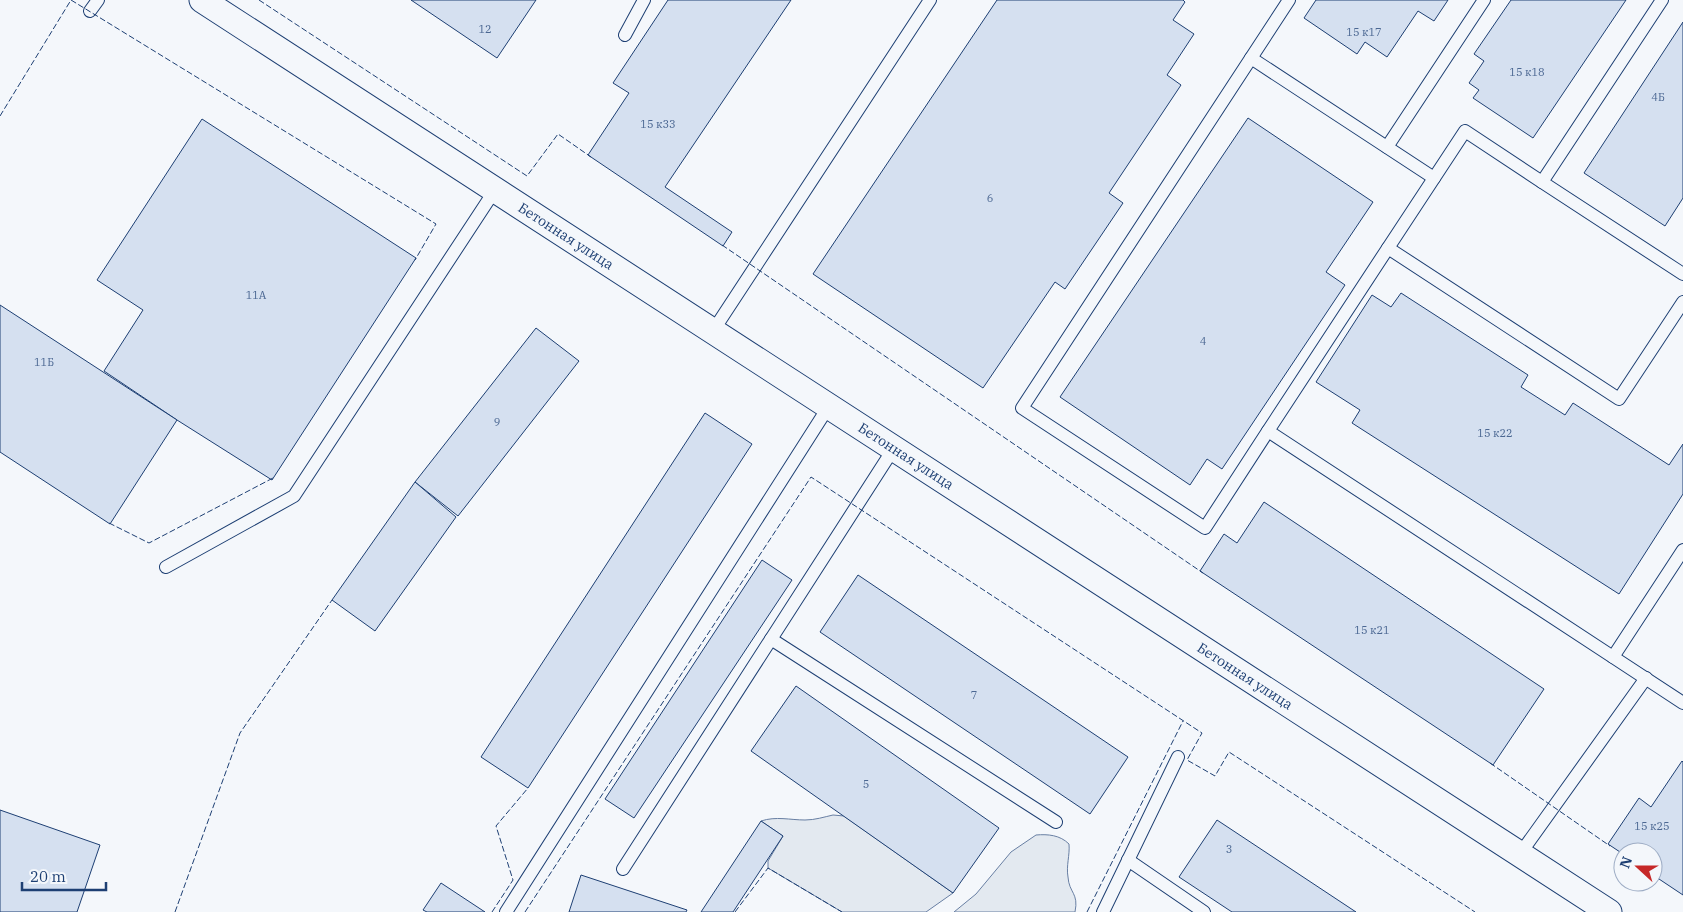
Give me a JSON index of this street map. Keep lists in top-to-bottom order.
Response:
{
  "streets": {
    "street": ["Бетонная улица"]
  },
  "house_numbers": [
    "12",
    "15 к17",
    "15 к18",
    "4Б",
    "15 к33",
    "6",
    "11А",
    "4",
    "11Б",
    "9",
    "15 к22",
    "15 к21",
    "7",
    "5",
    "15 к25",
    "3"
  ],
  "scale_bar": "20 m",
  "north": "left"
}
